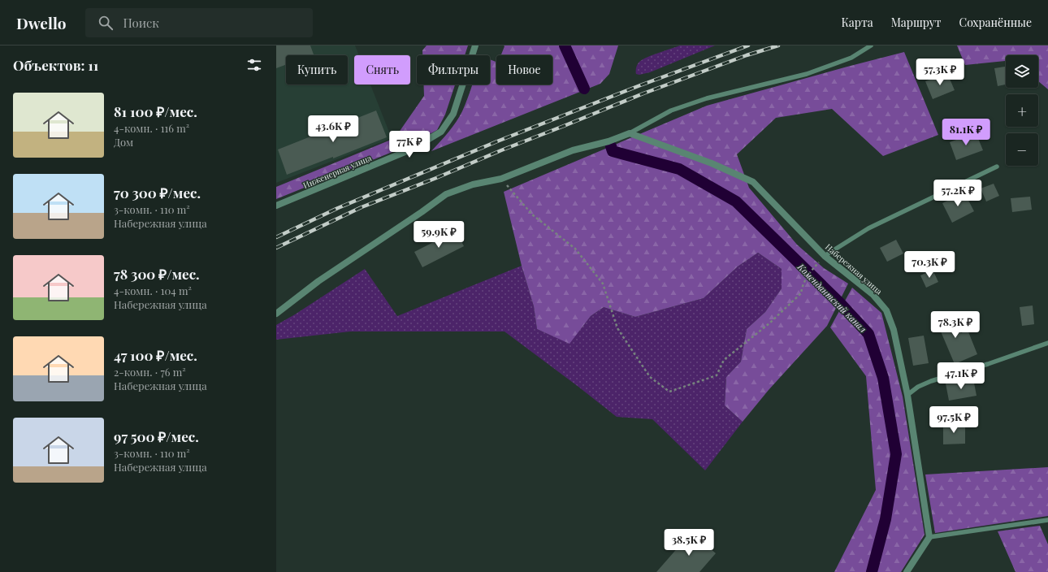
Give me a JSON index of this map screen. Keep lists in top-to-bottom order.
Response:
{
  "streets": {
    "street": ["Инженерная улица", "Набережная улица"]
  },
  "water": ["Комендантский канал"],
  "page": {
    "header": "Dwello",
    "search": "Поиск",
    "nav": ["Карта", "Маршрут", "Сохранённые"],
    "heading": "Объектов: 11",
    "map_buttons": ["+", "−"],
    "chip": [
      "Купить",
      "Снять",
      "Фильтры",
      "Новое"
    ],
    "price": [
      "57.3K ₽",
      "43.6K ₽",
      "81.1K ₽",
      "77K ₽",
      "57.2K ₽",
      "59.9K ₽",
      "70.3K ₽",
      "78.3K ₽",
      "47.1K ₽",
      "97.5K ₽",
      "38.5K ₽"
    ],
    "list": [
      {
        "name": "81 100 ₽/мес.",
        "note": "4-комн. · 116 m² · Дом"
      },
      {
        "name": "70 300 ₽/мес.",
        "note": "3-комн. · 110 m² · Набережная улица"
      },
      {
        "name": "78 300 ₽/мес.",
        "note": "4-комн. · 104 m² · Набережная улица"
      },
      {
        "name": "47 100 ₽/мес.",
        "note": "2-комн. · 76 m² · Набережная улица"
      },
      {
        "name": "97 500 ₽/мес.",
        "note": "3-комн. · 110 m² · Набережная улица"
      }
    ]
  }
}
